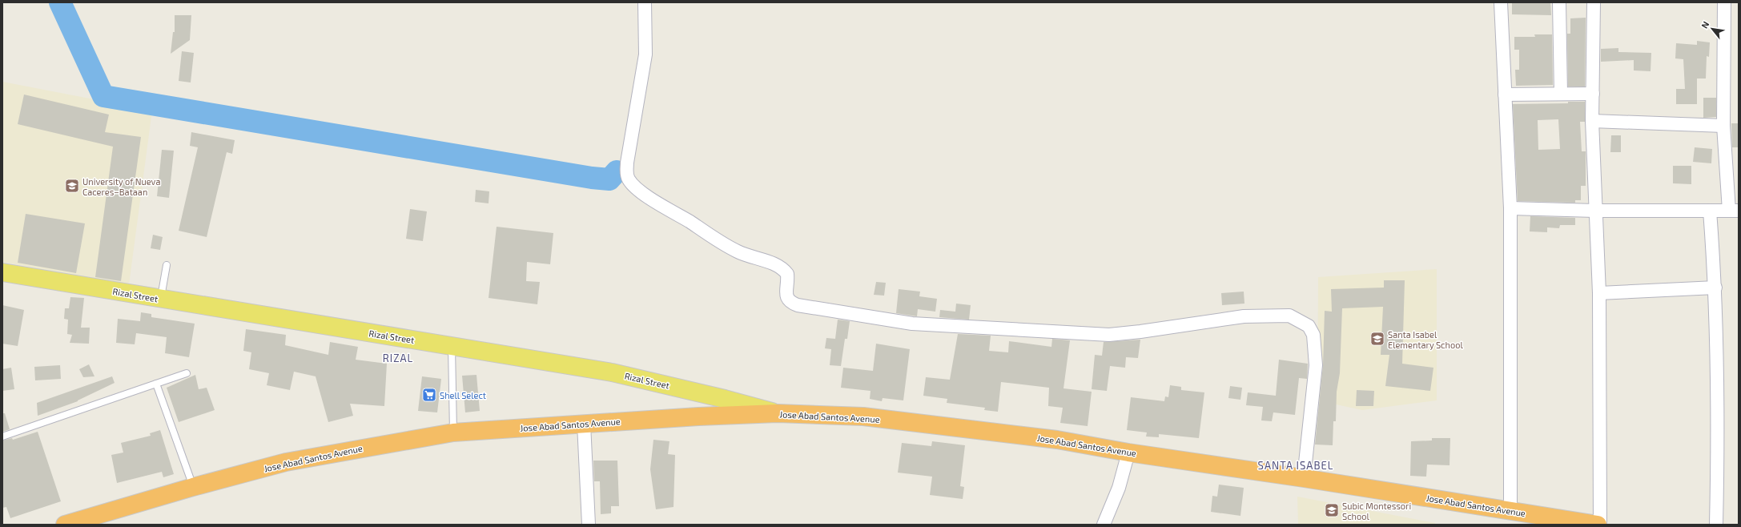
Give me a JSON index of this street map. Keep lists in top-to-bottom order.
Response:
{
  "streets": {
    "highway": ["Jose Abad Santos Avenue"],
    "main road": ["Rizal Street"]
  },
  "crossings": [
    ["Rizal Street", "Jose Abad Santos Avenue"]
  ],
  "districts": ["RIZAL", "SANTA ISABEL"],
  "places": {
    "school or university": ["University of Nueva Caceres–Bataan", "Santa Isabel Elementary School", "Subic Montessori School"],
    "supermarket": ["Shell Select"]
  },
  "north": "top left"
}
